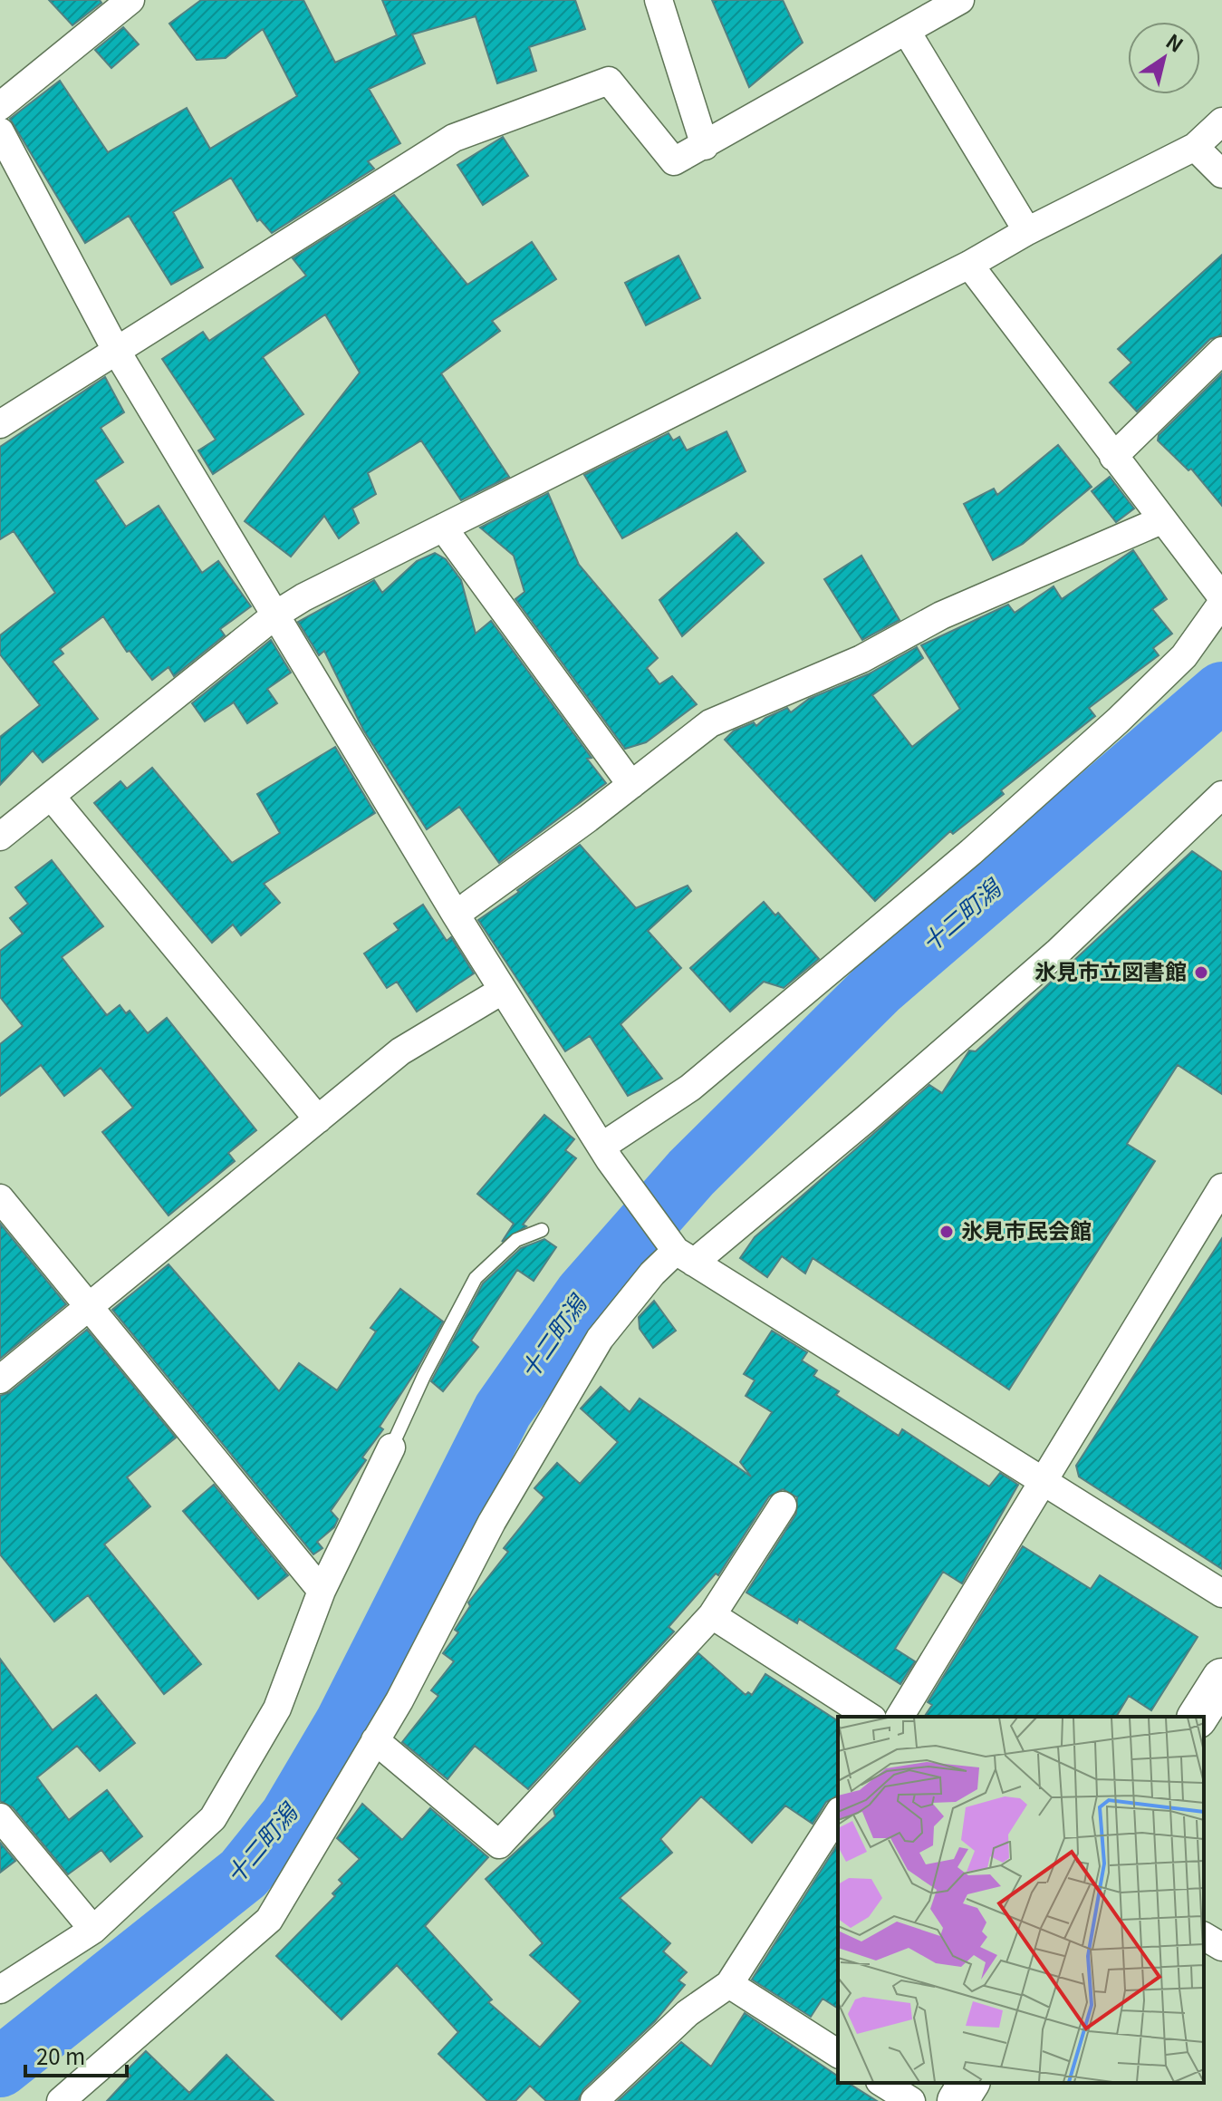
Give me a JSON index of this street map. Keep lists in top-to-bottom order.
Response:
{
  "water": ["十二町潟"],
  "places": ["氷見市立図書館", "氷見市民会館"],
  "scale_bar": "20 m",
  "north": "top right"
}
